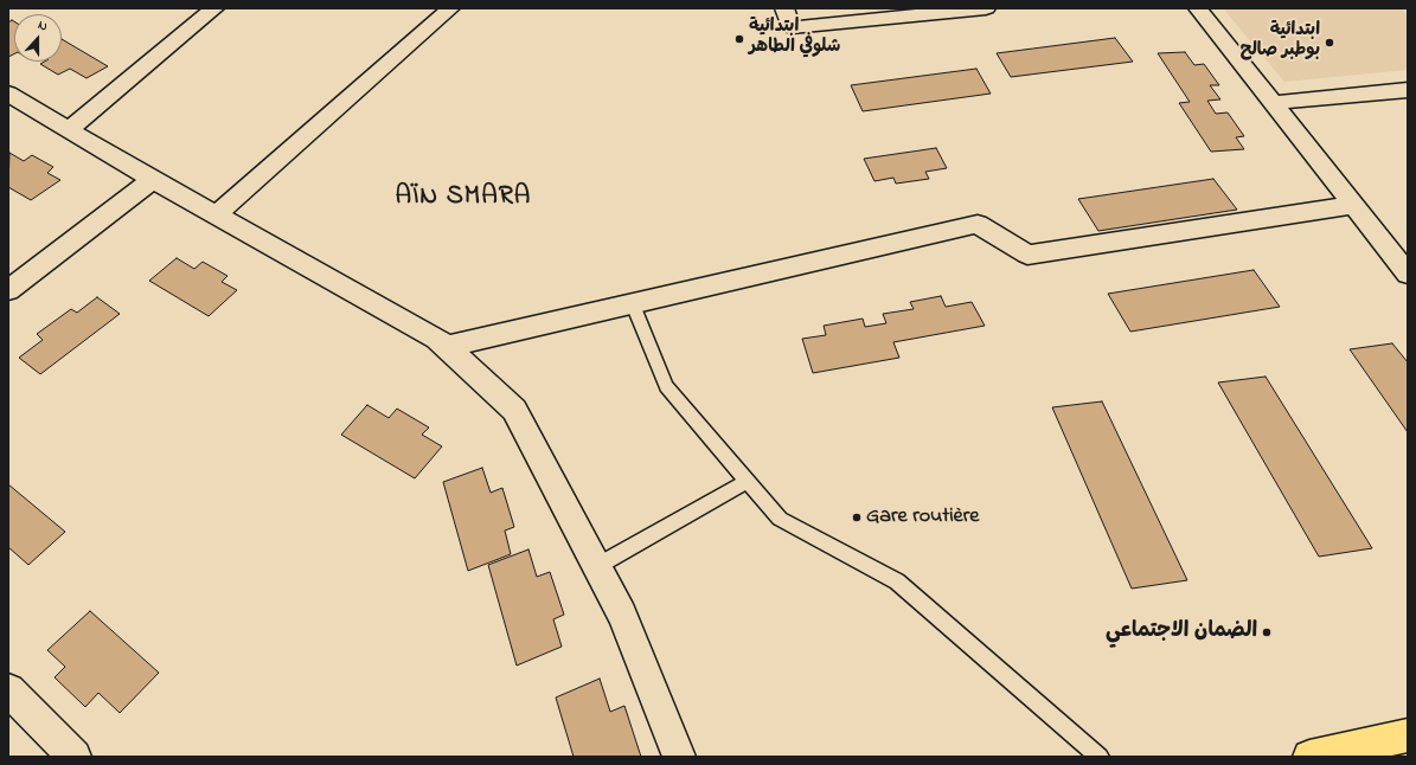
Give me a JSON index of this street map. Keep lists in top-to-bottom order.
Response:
{
  "districts": ["AÏN SMARA"],
  "places": [
    "ابتدائية شلوفي الطاهر",
    "ابتدائية بوطبر صالح",
    "Gare routière",
    "الضمان الاجتماعي"
  ],
  "north": "top"
}
